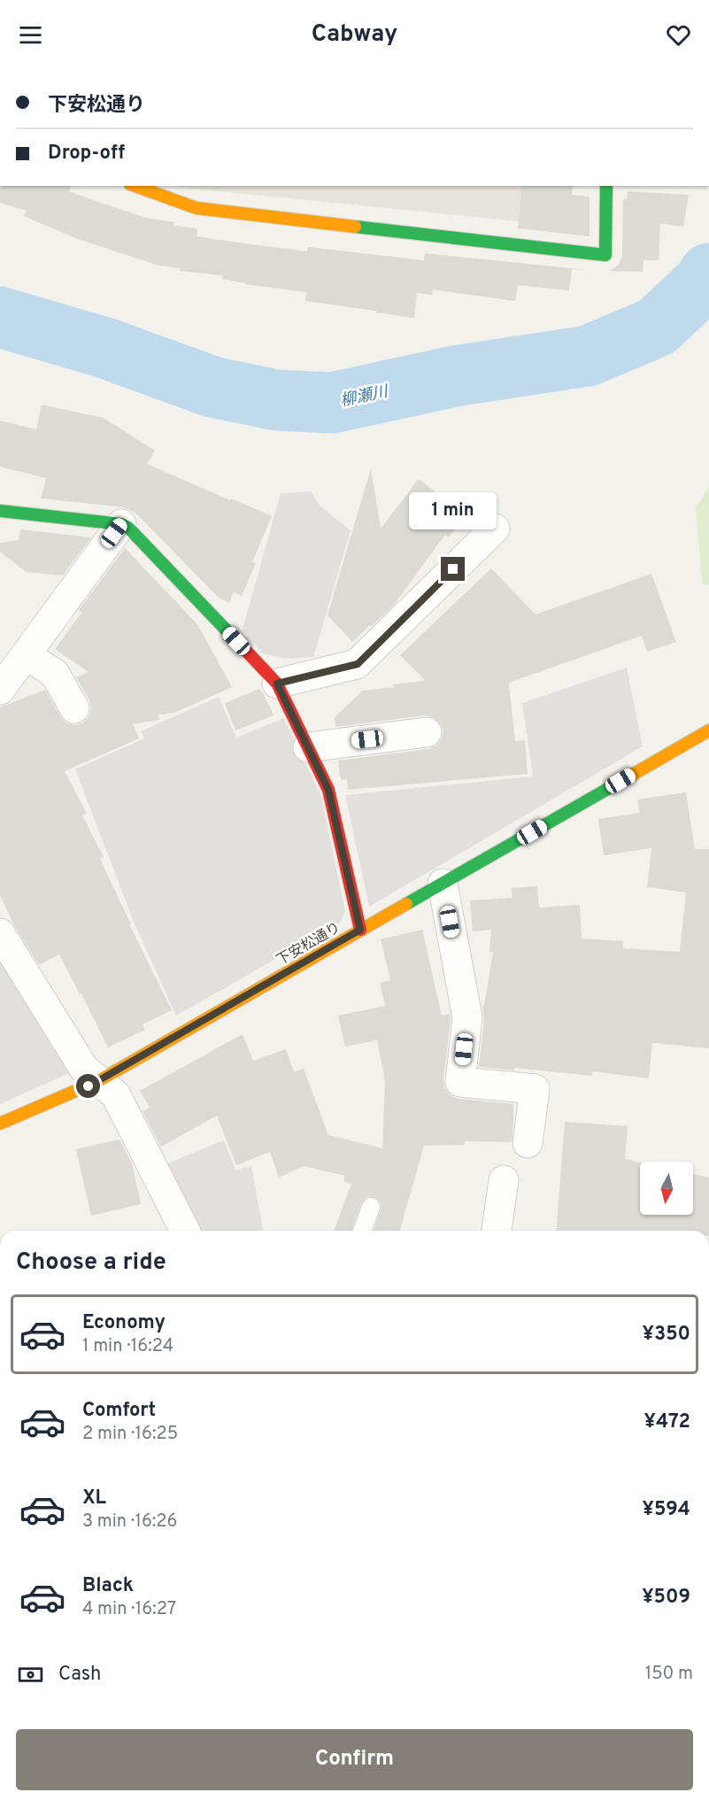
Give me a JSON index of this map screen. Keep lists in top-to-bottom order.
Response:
{
  "streets": {
    "street": ["下安松通り"]
  },
  "water": ["柳瀬川"],
  "north": "bottom",
  "page": {
    "header": "Cabway",
    "banner": ["下安松通り", "Drop-off"],
    "bubble": "1 min",
    "heading": "Choose a ride",
    "list": [
      {
        "name": "Economy",
        "note": "1 min · 16:24",
        "value": "¥350"
      },
      {
        "name": "Comfort",
        "note": "2 min · 16:25",
        "value": "¥472"
      },
      {
        "name": "XL",
        "note": "3 min · 16:26",
        "value": "¥594"
      },
      {
        "name": "Black",
        "note": "4 min · 16:27",
        "value": "¥509"
      }
    ],
    "pay": ["Cash", "150 m"],
    "buttons": "Confirm"
  }
}
